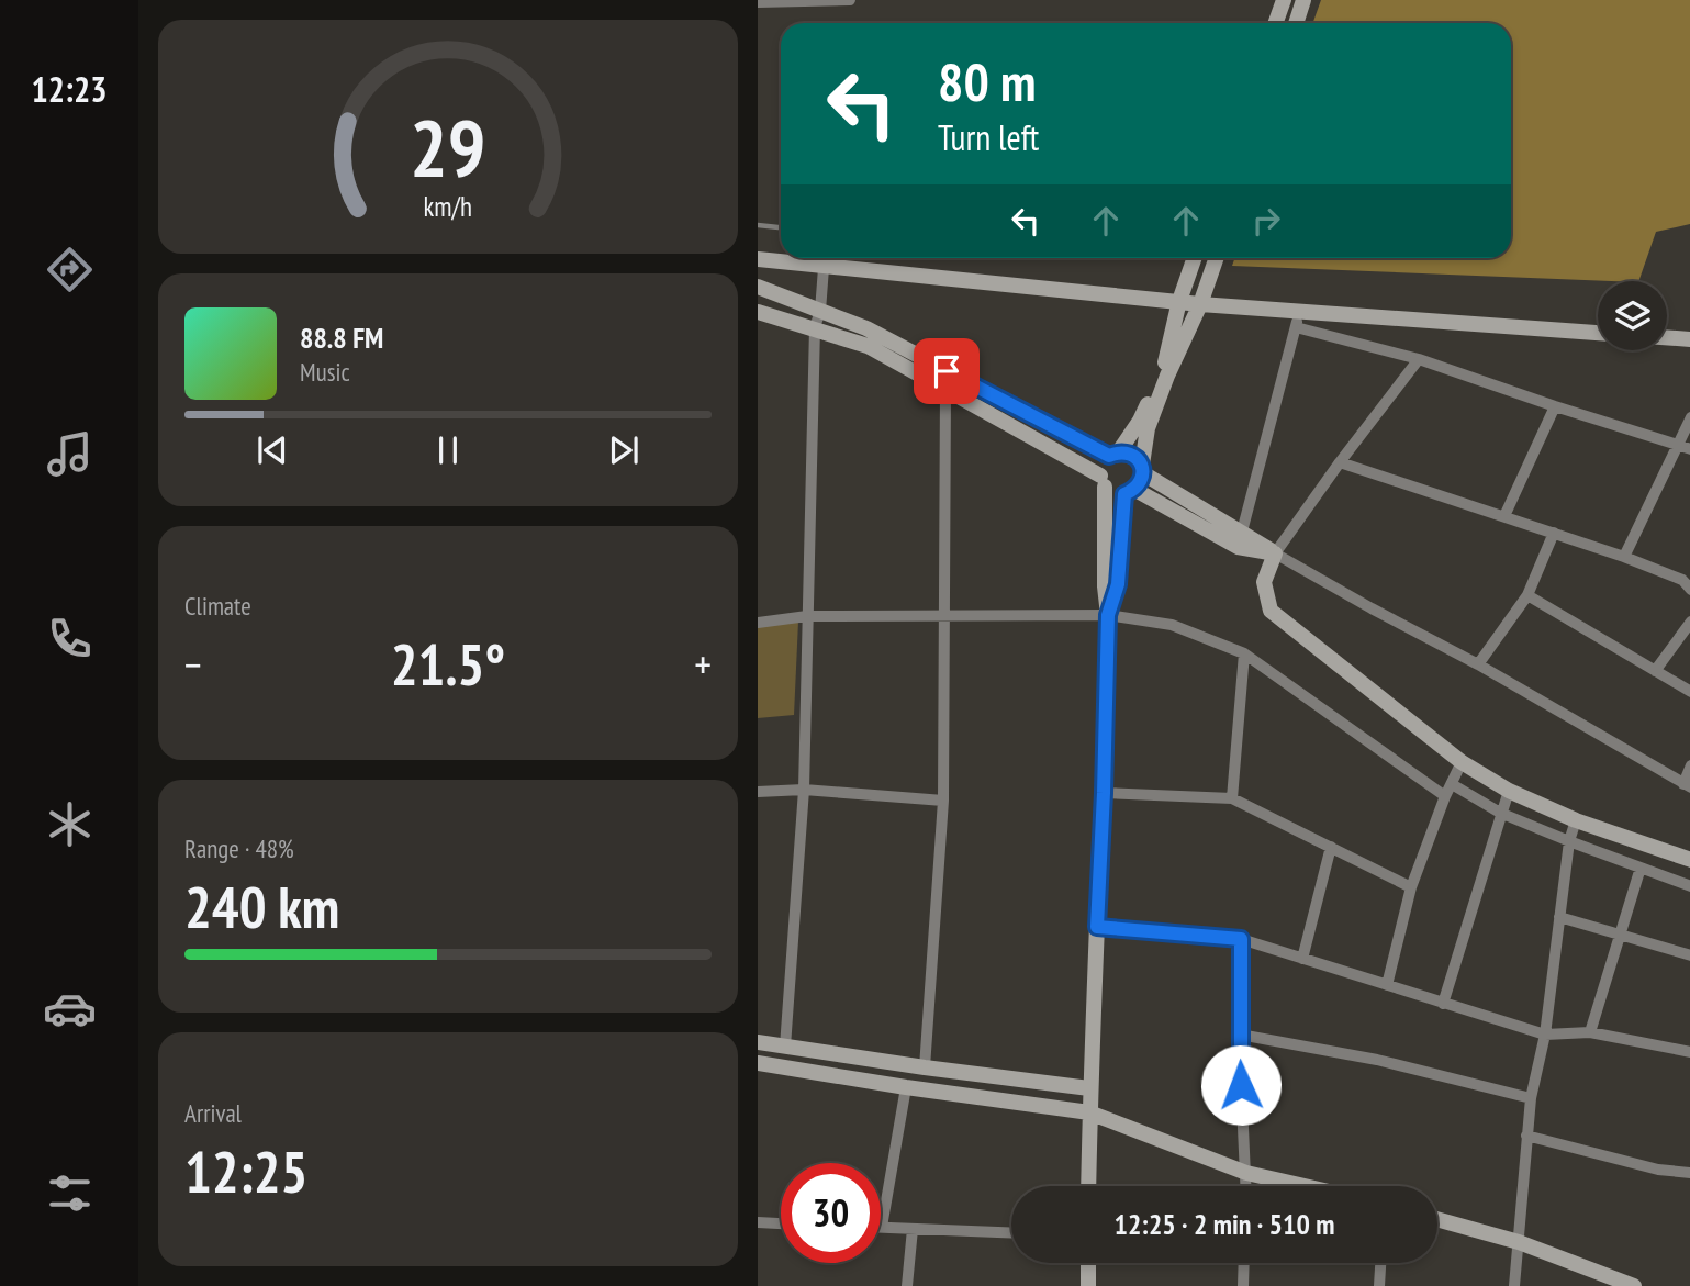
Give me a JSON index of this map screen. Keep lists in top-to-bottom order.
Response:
{
  "page": {
    "tabs": "12:23",
    "turn": ["80 m", "Turn left"],
    "song": ["88.8 FM", "Music"],
    "tile": [
      "Climate",
      ["Range · 48%", "240 km"],
      ["Arrival", "12:25"]
    ],
    "heat": ["−", "21.5°", "+"],
    "limit": "30",
    "trip": "12:25 · 2 min · 510 m",
    "gauge": ["29", "km/h"]
  }
}
